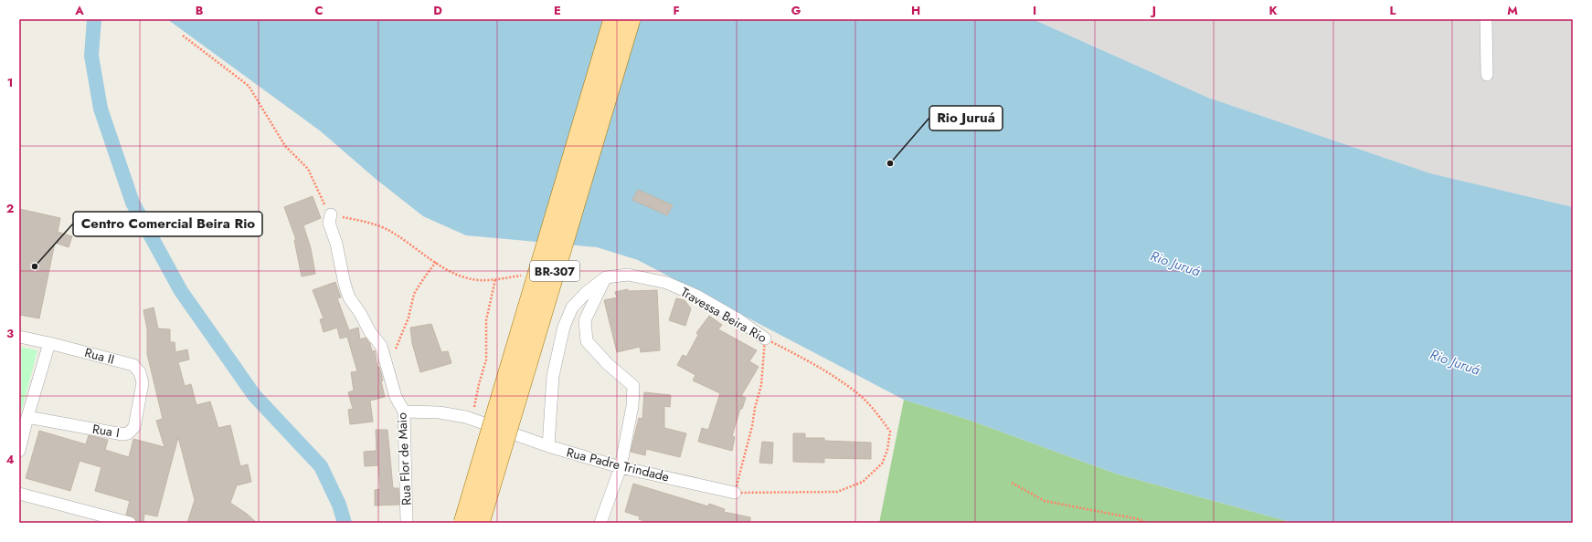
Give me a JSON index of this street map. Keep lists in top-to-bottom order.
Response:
{
  "streets": {
    "main road": ["BR-307"],
    "street": [
      "Travessa Beira Rio",
      "Rua II",
      "Rua I",
      "Rua Flor de Maio",
      "Rua Padre Trindade"
    ]
  },
  "crossings": [
    ["Travessa Beira Rio", "Rua Padre Trindade"],
    ["Rua II", "Rua I"],
    ["Rua Flor de Maio", "Rua Padre Trindade"]
  ],
  "water": ["Rio Juruá"],
  "places": ["Rio Juruá", "Centro Comercial Beira Rio"],
  "grid": {
    "columns": [
      "A",
      "B",
      "C",
      "D",
      "E",
      "F",
      "G",
      "H",
      "I",
      "J",
      "K",
      "L",
      "M"
    ],
    "rows": [
      "1",
      "2",
      "3",
      "4"
    ]
  }
}
